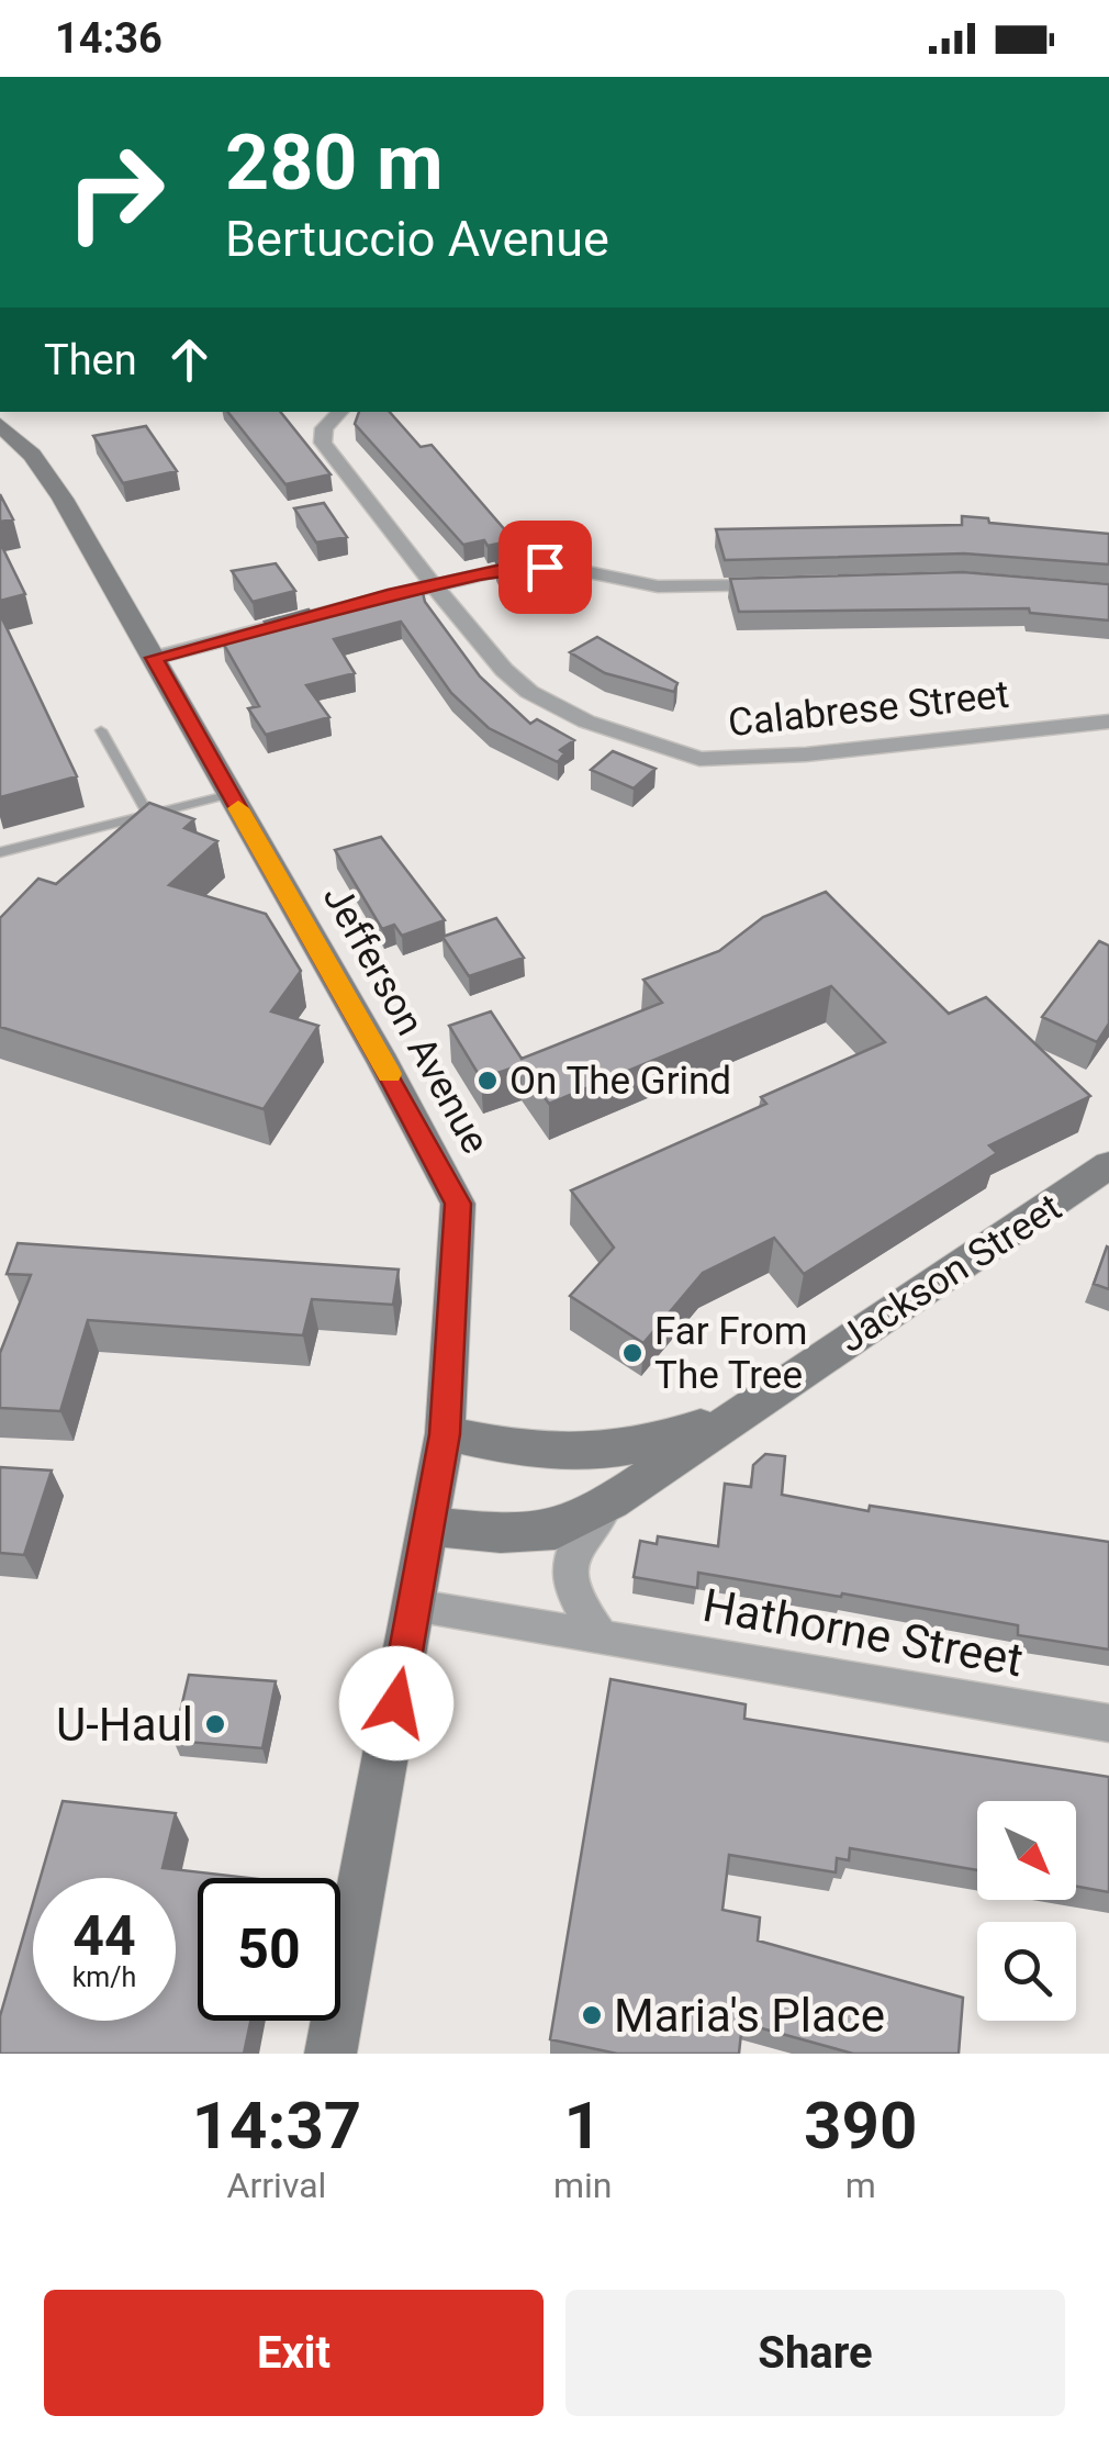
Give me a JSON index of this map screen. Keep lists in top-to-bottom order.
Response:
{
  "streets": {
    "main road": ["Jefferson Avenue", "Jackson Street"],
    "street": ["Calabrese Street", "Hathorne Street"]
  },
  "crossings": [
    ["Jefferson Avenue", "Jackson Street"],
    ["Jefferson Avenue", "Hathorne Street"]
  ],
  "places": [
    "On The Grind",
    "Far From The Tree",
    "U-Haul",
    "Maria's Place"
  ],
  "north": "bottom right",
  "page": {
    "status": "14:36",
    "turn": ["280 m", "Bertuccio Avenue"],
    "then": "Then",
    "speed": "44 km/h",
    "limit": "50",
    "eta": [
      "14:37",
      "Arrival",
      "1",
      "min",
      "390",
      "m"
    ],
    "buttons": ["Exit", "Share"]
  }
}
